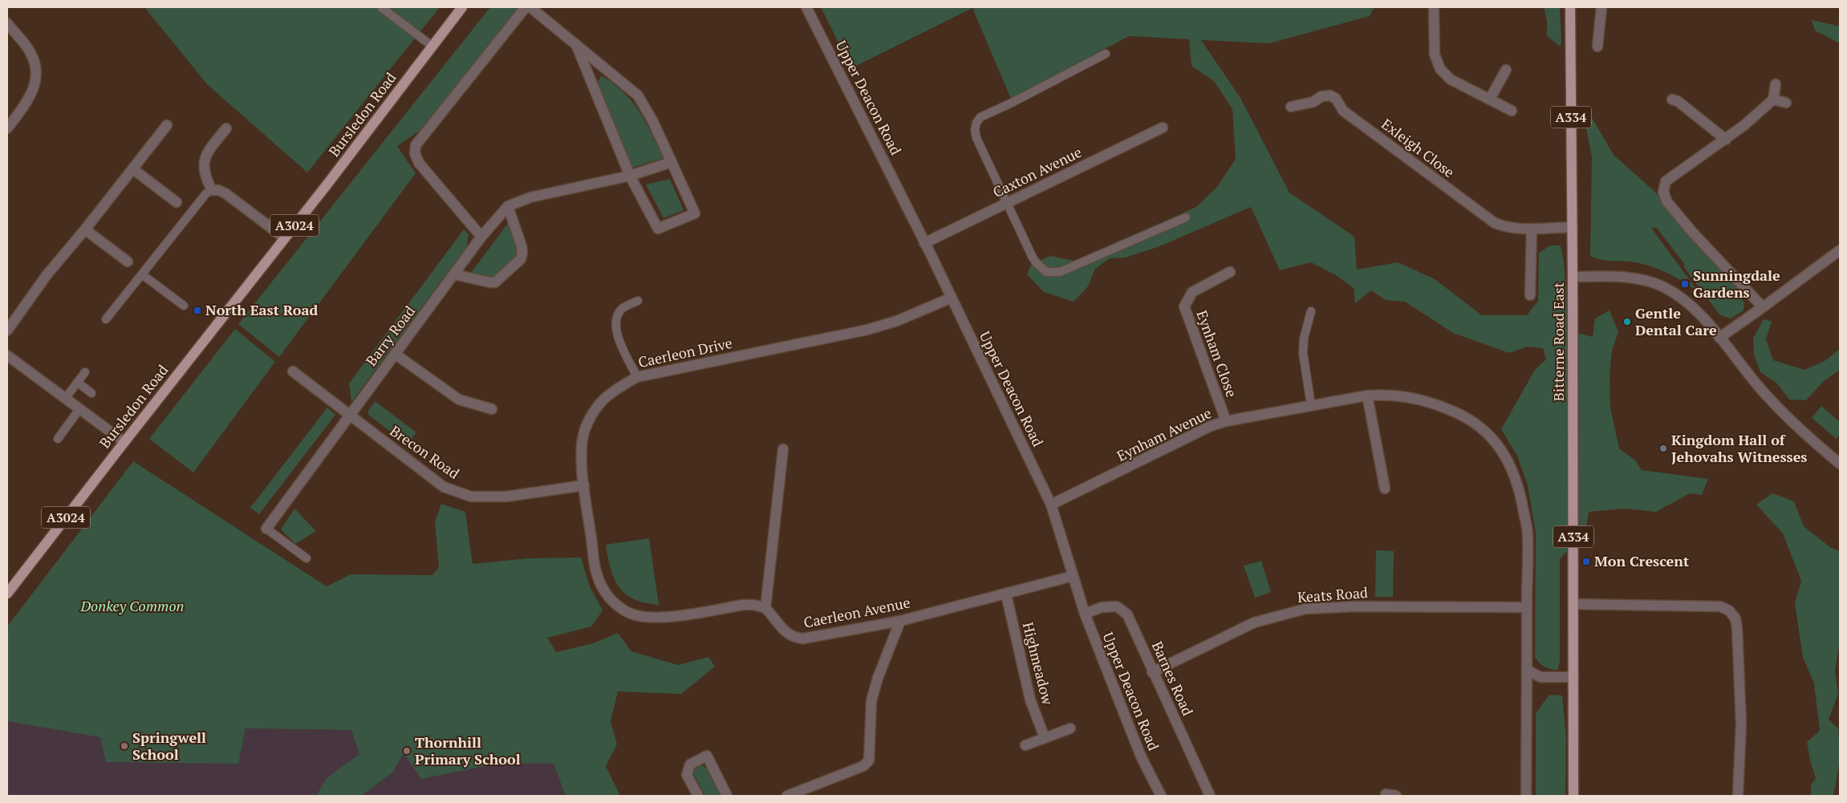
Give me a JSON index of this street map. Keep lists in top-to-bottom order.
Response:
{
  "streets": {
    "main road": [
      "Bursledon Road",
      "A334",
      "A3024",
      "Bitterne Road East"
    ],
    "street": [
      "Upper Deacon Road",
      "Exleigh Close",
      "Caxton Avenue",
      "Barry Road",
      "Caerleon Drive",
      "Eynham Close",
      "Eynham Avenue",
      "Brecon Road",
      "Keats Road",
      "Caerleon Avenue",
      "Highmeadow",
      "Barnes Road"
    ]
  },
  "crossings": [
    ["Upper Deacon Road", "Caxton Avenue"],
    ["Upper Deacon Road", "Caerleon Drive"],
    ["Upper Deacon Road", "Eynham Avenue"],
    ["Upper Deacon Road", "Caerleon Avenue"],
    ["Upper Deacon Road", "Barnes Road"],
    ["Exleigh Close", "Bitterne Road East"],
    ["Barry Road", "Brecon Road"],
    ["Caerleon Drive", "Brecon Road"],
    ["Caerleon Drive", "Caerleon Avenue"],
    ["Eynham Close", "Eynham Avenue"],
    ["Eynham Avenue", "Keats Road"],
    ["Keats Road", "Barnes Road"],
    ["Caerleon Avenue", "Highmeadow"]
  ],
  "parks": ["Donkey Common"],
  "places": {
    "transit": ["Sunningdale Gardens", "North East Road", "Mon Crescent"],
    "other": [
      "Gentle Dental Care",
      "Kingdom Hall of Jehovahs Witnesses",
      "Springwell School",
      "Thornhill Primary School"
    ]
  }
}
